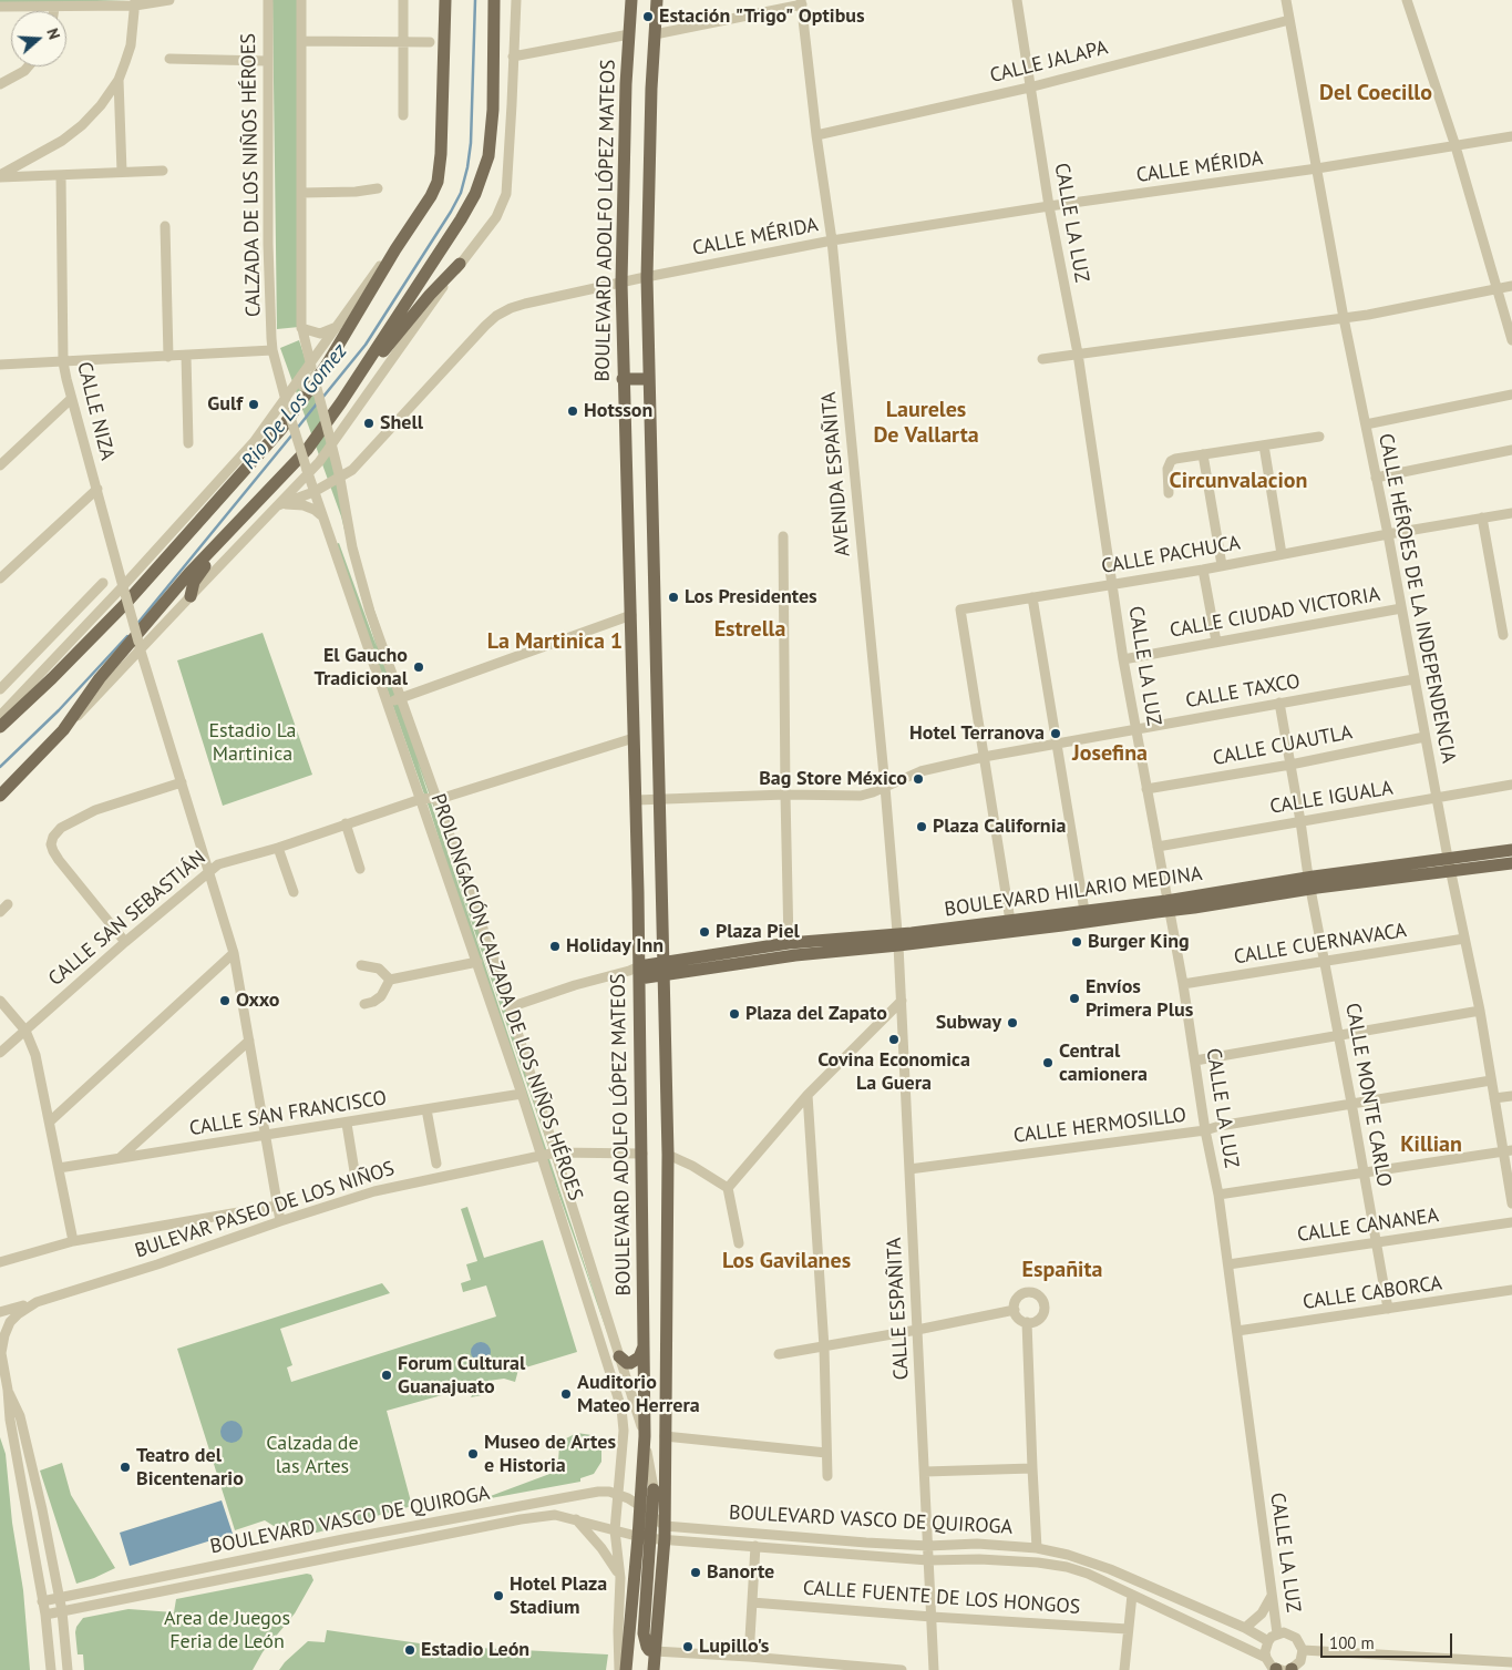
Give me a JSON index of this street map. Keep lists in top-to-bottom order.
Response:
{
  "streets": {
    "main road": ["BOULEVARD ADOLFO LÓPEZ MATEOS", "BOULEVARD HILARIO MEDINA"],
    "street": [
      "CALLE JALAPA",
      "CALLE MÉRIDA",
      "CALZADA DE LOS NIÑOS HÉROES",
      "CALLE LA LUZ",
      "CALLE NIZA",
      "AVENIDA ESPAÑITA",
      "CALLE PACHUCA",
      "CALLE HÉROES DE LA INDEPENDENCIA",
      "CALLE CIUDAD VICTORIA",
      "CALLE TAXCO",
      "CALLE CUAUTLA",
      "CALLE IGUALA",
      "CALLE SAN SEBASTIÁN",
      "CALLE CUERNAVACA",
      "PROLONGACIÓN CALZADA DE LOS NIÑOS HÉROES",
      "CALLE MONTE CARLO",
      "CALLE SAN FRANCISCO",
      "CALLE HERMOSILLO",
      "BULEVAR PASEO DE LOS NIÑOS",
      "CALLE CANANEA",
      "CALLE CABORCA",
      "CALLE ESPAÑITA",
      "BOULEVARD VASCO DE QUIROGA",
      "CALLE FUENTE DE LOS HONGOS"
    ]
  },
  "crossings": [
    ["CALLE JALAPA", "CALLE LA LUZ"],
    ["CALLE JALAPA", "AVENIDA ESPAÑITA"],
    ["CALLE JALAPA", "CALLE HÉROES DE LA INDEPENDENCIA"],
    ["CALLE MÉRIDA", "BOULEVARD ADOLFO LÓPEZ MATEOS"],
    ["CALLE MÉRIDA", "CALLE LA LUZ"],
    ["CALLE MÉRIDA", "AVENIDA ESPAÑITA"],
    ["CALLE MÉRIDA", "CALLE HÉROES DE LA INDEPENDENCIA"],
    ["CALLE MÉRIDA", "PROLONGACIÓN CALZADA DE LOS NIÑOS HÉROES"],
    ["CALZADA DE LOS NIÑOS HÉROES", "PROLONGACIÓN CALZADA DE LOS NIÑOS HÉROES"],
    ["BOULEVARD ADOLFO LÓPEZ MATEOS", "CALLE TAXCO"],
    ["BOULEVARD ADOLFO LÓPEZ MATEOS", "BOULEVARD HILARIO MEDINA"],
    ["BOULEVARD ADOLFO LÓPEZ MATEOS", "CALLE SAN SEBASTIÁN"],
    ["BOULEVARD ADOLFO LÓPEZ MATEOS", "PROLONGACIÓN CALZADA DE LOS NIÑOS HÉROES"],
    ["BOULEVARD ADOLFO LÓPEZ MATEOS", "BULEVAR PASEO DE LOS NIÑOS"],
    ["BOULEVARD ADOLFO LÓPEZ MATEOS", "BOULEVARD VASCO DE QUIROGA"],
    ["CALLE LA LUZ", "CALLE PACHUCA"],
    ["CALLE LA LUZ", "CALLE CIUDAD VICTORIA"],
    ["CALLE LA LUZ", "CALLE TAXCO"],
    ["CALLE LA LUZ", "CALLE CUAUTLA"],
    ["CALLE LA LUZ", "CALLE IGUALA"],
    ["CALLE LA LUZ", "BOULEVARD HILARIO MEDINA"],
    ["CALLE LA LUZ", "CALLE CUERNAVACA"],
    ["CALLE LA LUZ", "CALLE HERMOSILLO"],
    ["CALLE LA LUZ", "CALLE CANANEA"],
    ["CALLE LA LUZ", "CALLE CABORCA"],
    ["CALLE LA LUZ", "BOULEVARD VASCO DE QUIROGA"],
    ["CALLE NIZA", "CALLE SAN SEBASTIÁN"],
    ["CALLE NIZA", "CALLE SAN FRANCISCO"],
    ["CALLE NIZA", "BULEVAR PASEO DE LOS NIÑOS"],
    ["AVENIDA ESPAÑITA", "CALLE TAXCO"],
    ["AVENIDA ESPAÑITA", "BOULEVARD HILARIO MEDINA"],
    ["AVENIDA ESPAÑITA", "CALLE ESPAÑITA"],
    ["CALLE PACHUCA", "CALLE HÉROES DE LA INDEPENDENCIA"],
    ["CALLE PACHUCA", "CALLE TAXCO"],
    ["CALLE HÉROES DE LA INDEPENDENCIA", "CALLE CIUDAD VICTORIA"],
    ["CALLE HÉROES DE LA INDEPENDENCIA", "CALLE TAXCO"],
    ["CALLE HÉROES DE LA INDEPENDENCIA", "CALLE CUAUTLA"],
    ["CALLE HÉROES DE LA INDEPENDENCIA", "CALLE IGUALA"],
    ["CALLE HÉROES DE LA INDEPENDENCIA", "BOULEVARD HILARIO MEDINA"],
    ["CALLE HÉROES DE LA INDEPENDENCIA", "CALLE CUERNAVACA"],
    ["CALLE HÉROES DE LA INDEPENDENCIA", "CALLE HERMOSILLO"],
    ["CALLE TAXCO", "CALLE MONTE CARLO"],
    ["CALLE CUAUTLA", "CALLE MONTE CARLO"],
    ["CALLE IGUALA", "CALLE MONTE CARLO"],
    ["BOULEVARD HILARIO MEDINA", "CALLE MONTE CARLO"],
    ["BOULEVARD HILARIO MEDINA", "CALLE ESPAÑITA"],
    ["CALLE SAN SEBASTIÁN", "PROLONGACIÓN CALZADA DE LOS NIÑOS HÉROES"],
    ["CALLE CUERNAVACA", "CALLE MONTE CARLO"],
    ["PROLONGACIÓN CALZADA DE LOS NIÑOS HÉROES", "CALLE SAN FRANCISCO"],
    ["PROLONGACIÓN CALZADA DE LOS NIÑOS HÉROES", "BULEVAR PASEO DE LOS NIÑOS"],
    ["PROLONGACIÓN CALZADA DE LOS NIÑOS HÉROES", "BOULEVARD VASCO DE QUIROGA"],
    ["CALLE MONTE CARLO", "CALLE HERMOSILLO"],
    ["CALLE MONTE CARLO", "CALLE CANANEA"],
    ["CALLE MONTE CARLO", "CALLE CABORCA"],
    ["CALLE HERMOSILLO", "CALLE ESPAÑITA"],
    ["BULEVAR PASEO DE LOS NIÑOS", "BOULEVARD VASCO DE QUIROGA"],
    ["CALLE ESPAÑITA", "BOULEVARD VASCO DE QUIROGA"],
    ["CALLE ESPAÑITA", "CALLE FUENTE DE LOS HONGOS"]
  ],
  "districts": [
    "Del Coecillo",
    "Laureles De Vallarta",
    "Circunvalacion",
    "Estrella",
    "La Martinica 1",
    "Josefina",
    "Killian",
    "Los Gavilanes",
    "Españita"
  ],
  "water": ["Rio De Los Gomez"],
  "parks": ["Estadio La Martinica", "Calzada de las Artes", "Area de Juegos Feria de León"],
  "places": [
    "Estación \"Trigo\" Optibus",
    "Gulf",
    "Hotsson",
    "Shell",
    "Los Presidentes",
    "El Gaucho Tradicional",
    "Hotel Terranova",
    "Bag Store México",
    "Plaza California",
    "Plaza Piel",
    "Burger King",
    "Holiday Inn",
    "Envíos Primera Plus",
    "Oxxo",
    "Plaza del Zapato",
    "Subway",
    "Covina Economica La Guera",
    "Central camionera",
    "Forum Cultural Guanajuato",
    "Auditorio Mateo Herrera",
    "Museo de Artes e Historia",
    "Teatro del Bicentenario",
    "Banorte",
    "Hotel Plaza Stadium",
    "Lupillo's",
    "Estadio León"
  ],
  "scale_bar": "100 m",
  "north": "right"
}
